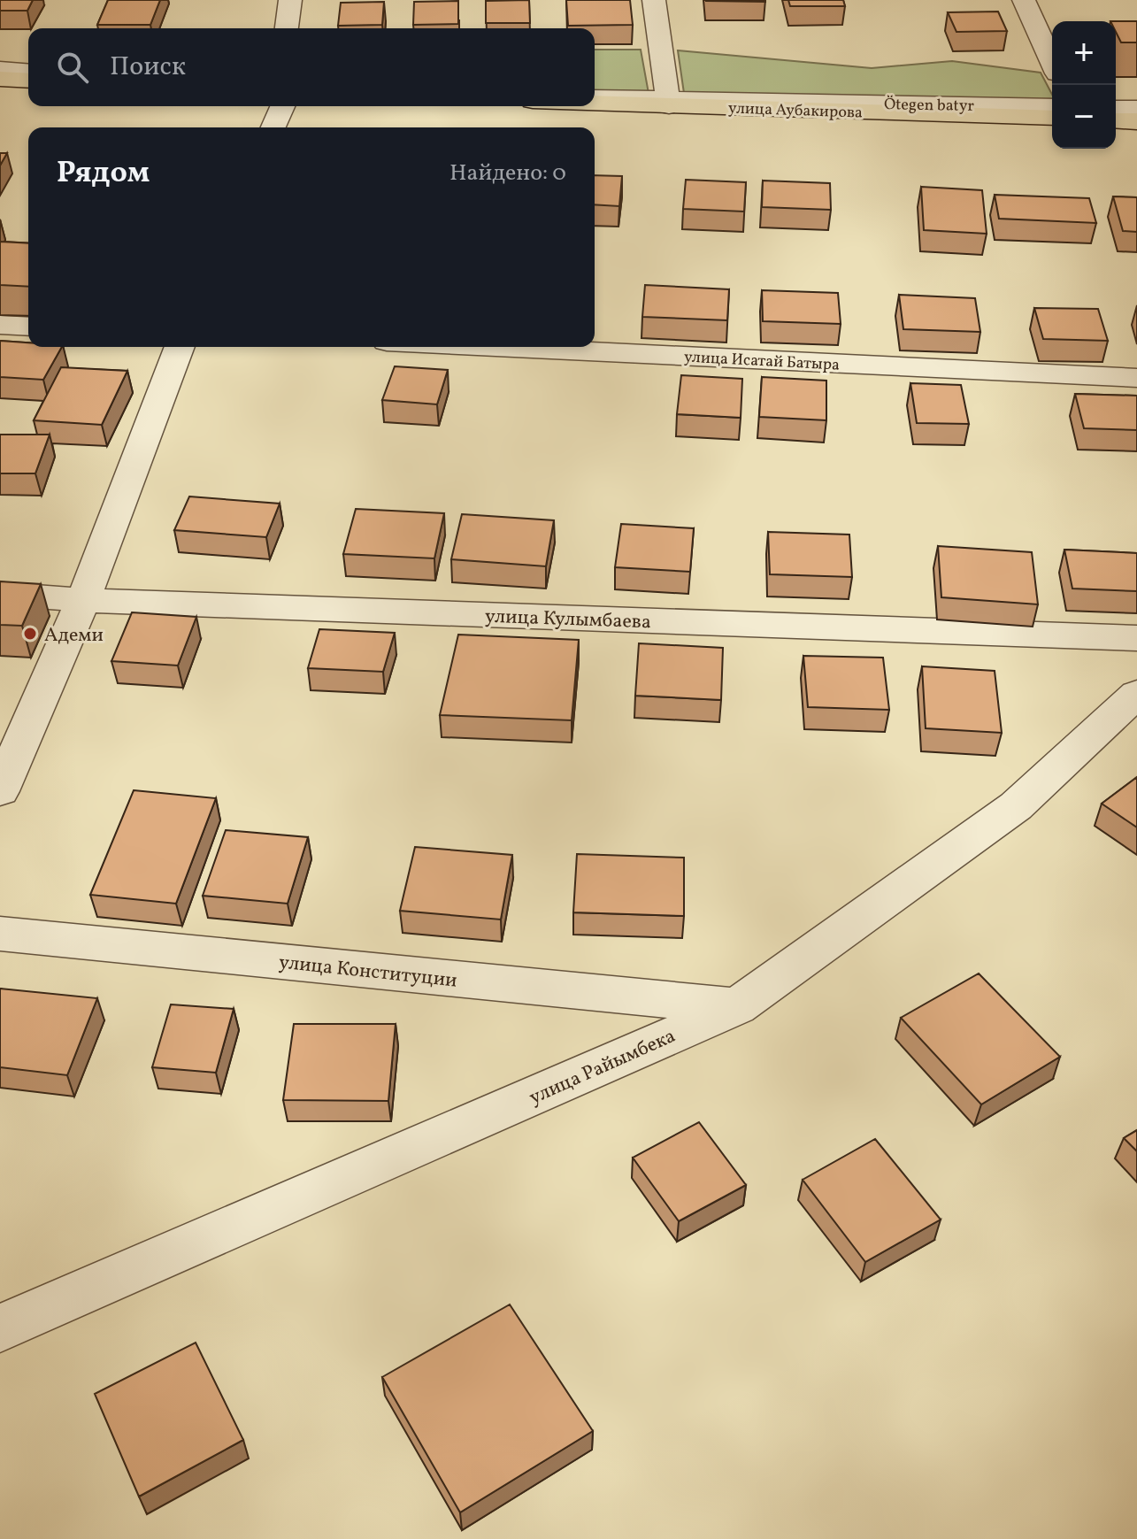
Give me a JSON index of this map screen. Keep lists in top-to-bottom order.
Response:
{
  "streets": {
    "main road": ["улица Аубакирова"],
    "street": [
      "Ötegen batyr",
      "улица Исатай Батыра",
      "улица Кулымбаева",
      "улица Конституции",
      "улица Райымбека"
    ]
  },
  "crossings": [
    ["улица Конституции", "улица Райымбека"]
  ],
  "places": ["Адеми"],
  "page": {
    "map_buttons": ["+", "−"],
    "search": "Поиск",
    "heading": ["Рядом", "Найдено: 0"]
  }
}
